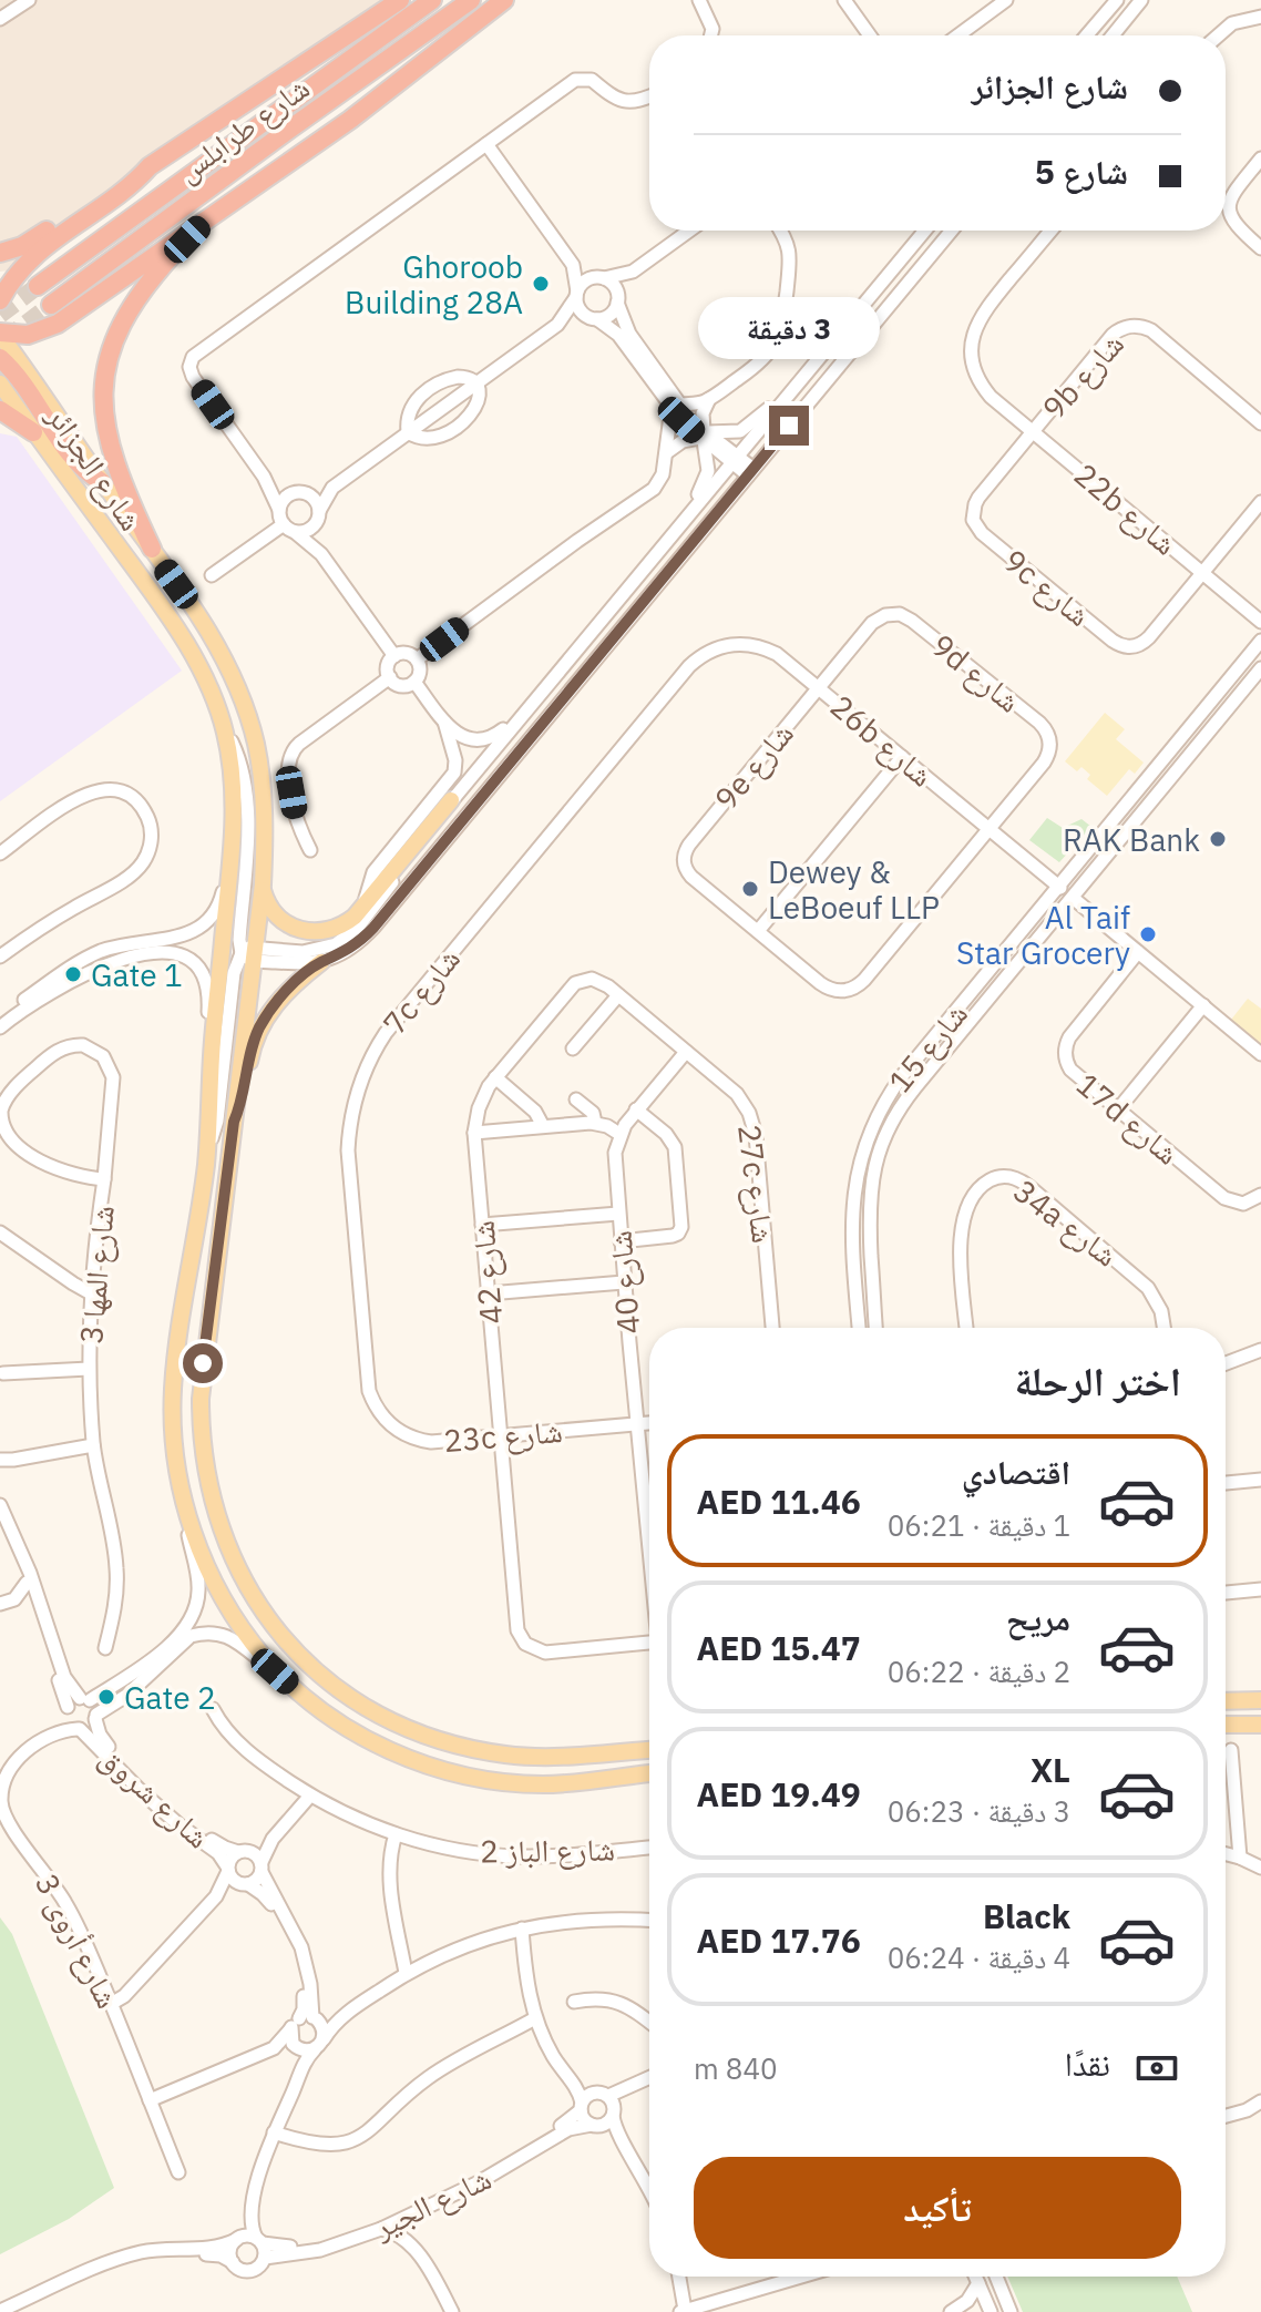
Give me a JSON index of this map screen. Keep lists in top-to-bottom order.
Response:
{
  "streets": {
    "highway": ["شارع طرابلس"],
    "main road": ["شارع الجزائر"],
    "street": [
      "9b شارع",
      "22b شارع",
      "9c شارع",
      "9d شارع",
      "26b شارع",
      "9e شارع",
      "7c شارع",
      "شارع 15",
      "17d شارع",
      "27c شارع",
      "34a شارع",
      "شارع 42",
      "شارع المها 3",
      "شارع 40",
      "23c شارع",
      "شارع شروق",
      "شارع الباز 2",
      "شارع أروى 3",
      "شارع الجير"
    ]
  },
  "crossings": [
    ["9b شارع", "22b شارع"],
    ["9b شارع", "9c شارع"],
    ["22b شارع", "9c شارع"],
    ["9d شارع", "26b شارع"],
    ["9d شارع", "9e شارع"],
    ["26b شارع", "9e شارع"],
    ["26b شارع", "7c شارع"],
    ["26b شارع", "شارع 15"],
    ["7c شارع", "23c شارع"],
    ["27c شارع", "شارع 42"],
    ["شارع 42", "23c شارع"],
    ["شارع 40", "23c شارع"],
    ["شارع شروق", "شارع أروى 3"]
  ],
  "places": [
    "Ghoroob Building 28A",
    "RAK Bank",
    "Dewey & LeBoeuf LLP",
    "Al Taif Star Grocery",
    "Gate 1",
    "Gate 2"
  ],
  "page": {
    "banner": ["شارع الجزائر", "شارع 5"],
    "bubble": "3 دقيقة",
    "heading": "اختر الرحلة",
    "list": [
      {
        "name": "اقتصادي",
        "note": "1 دقيقة · 06:21",
        "value": "AED 11.46"
      },
      {
        "name": "مريح",
        "note": "2 دقيقة · 06:22",
        "value": "AED 15.47"
      },
      {
        "name": "XL",
        "note": "3 دقيقة · 06:23",
        "value": "AED 19.49"
      },
      {
        "name": "Black",
        "note": "4 دقيقة · 06:24",
        "value": "AED 17.76"
      }
    ],
    "pay": ["نقدًا", "840 m"],
    "buttons": "تأكيد"
  }
}
